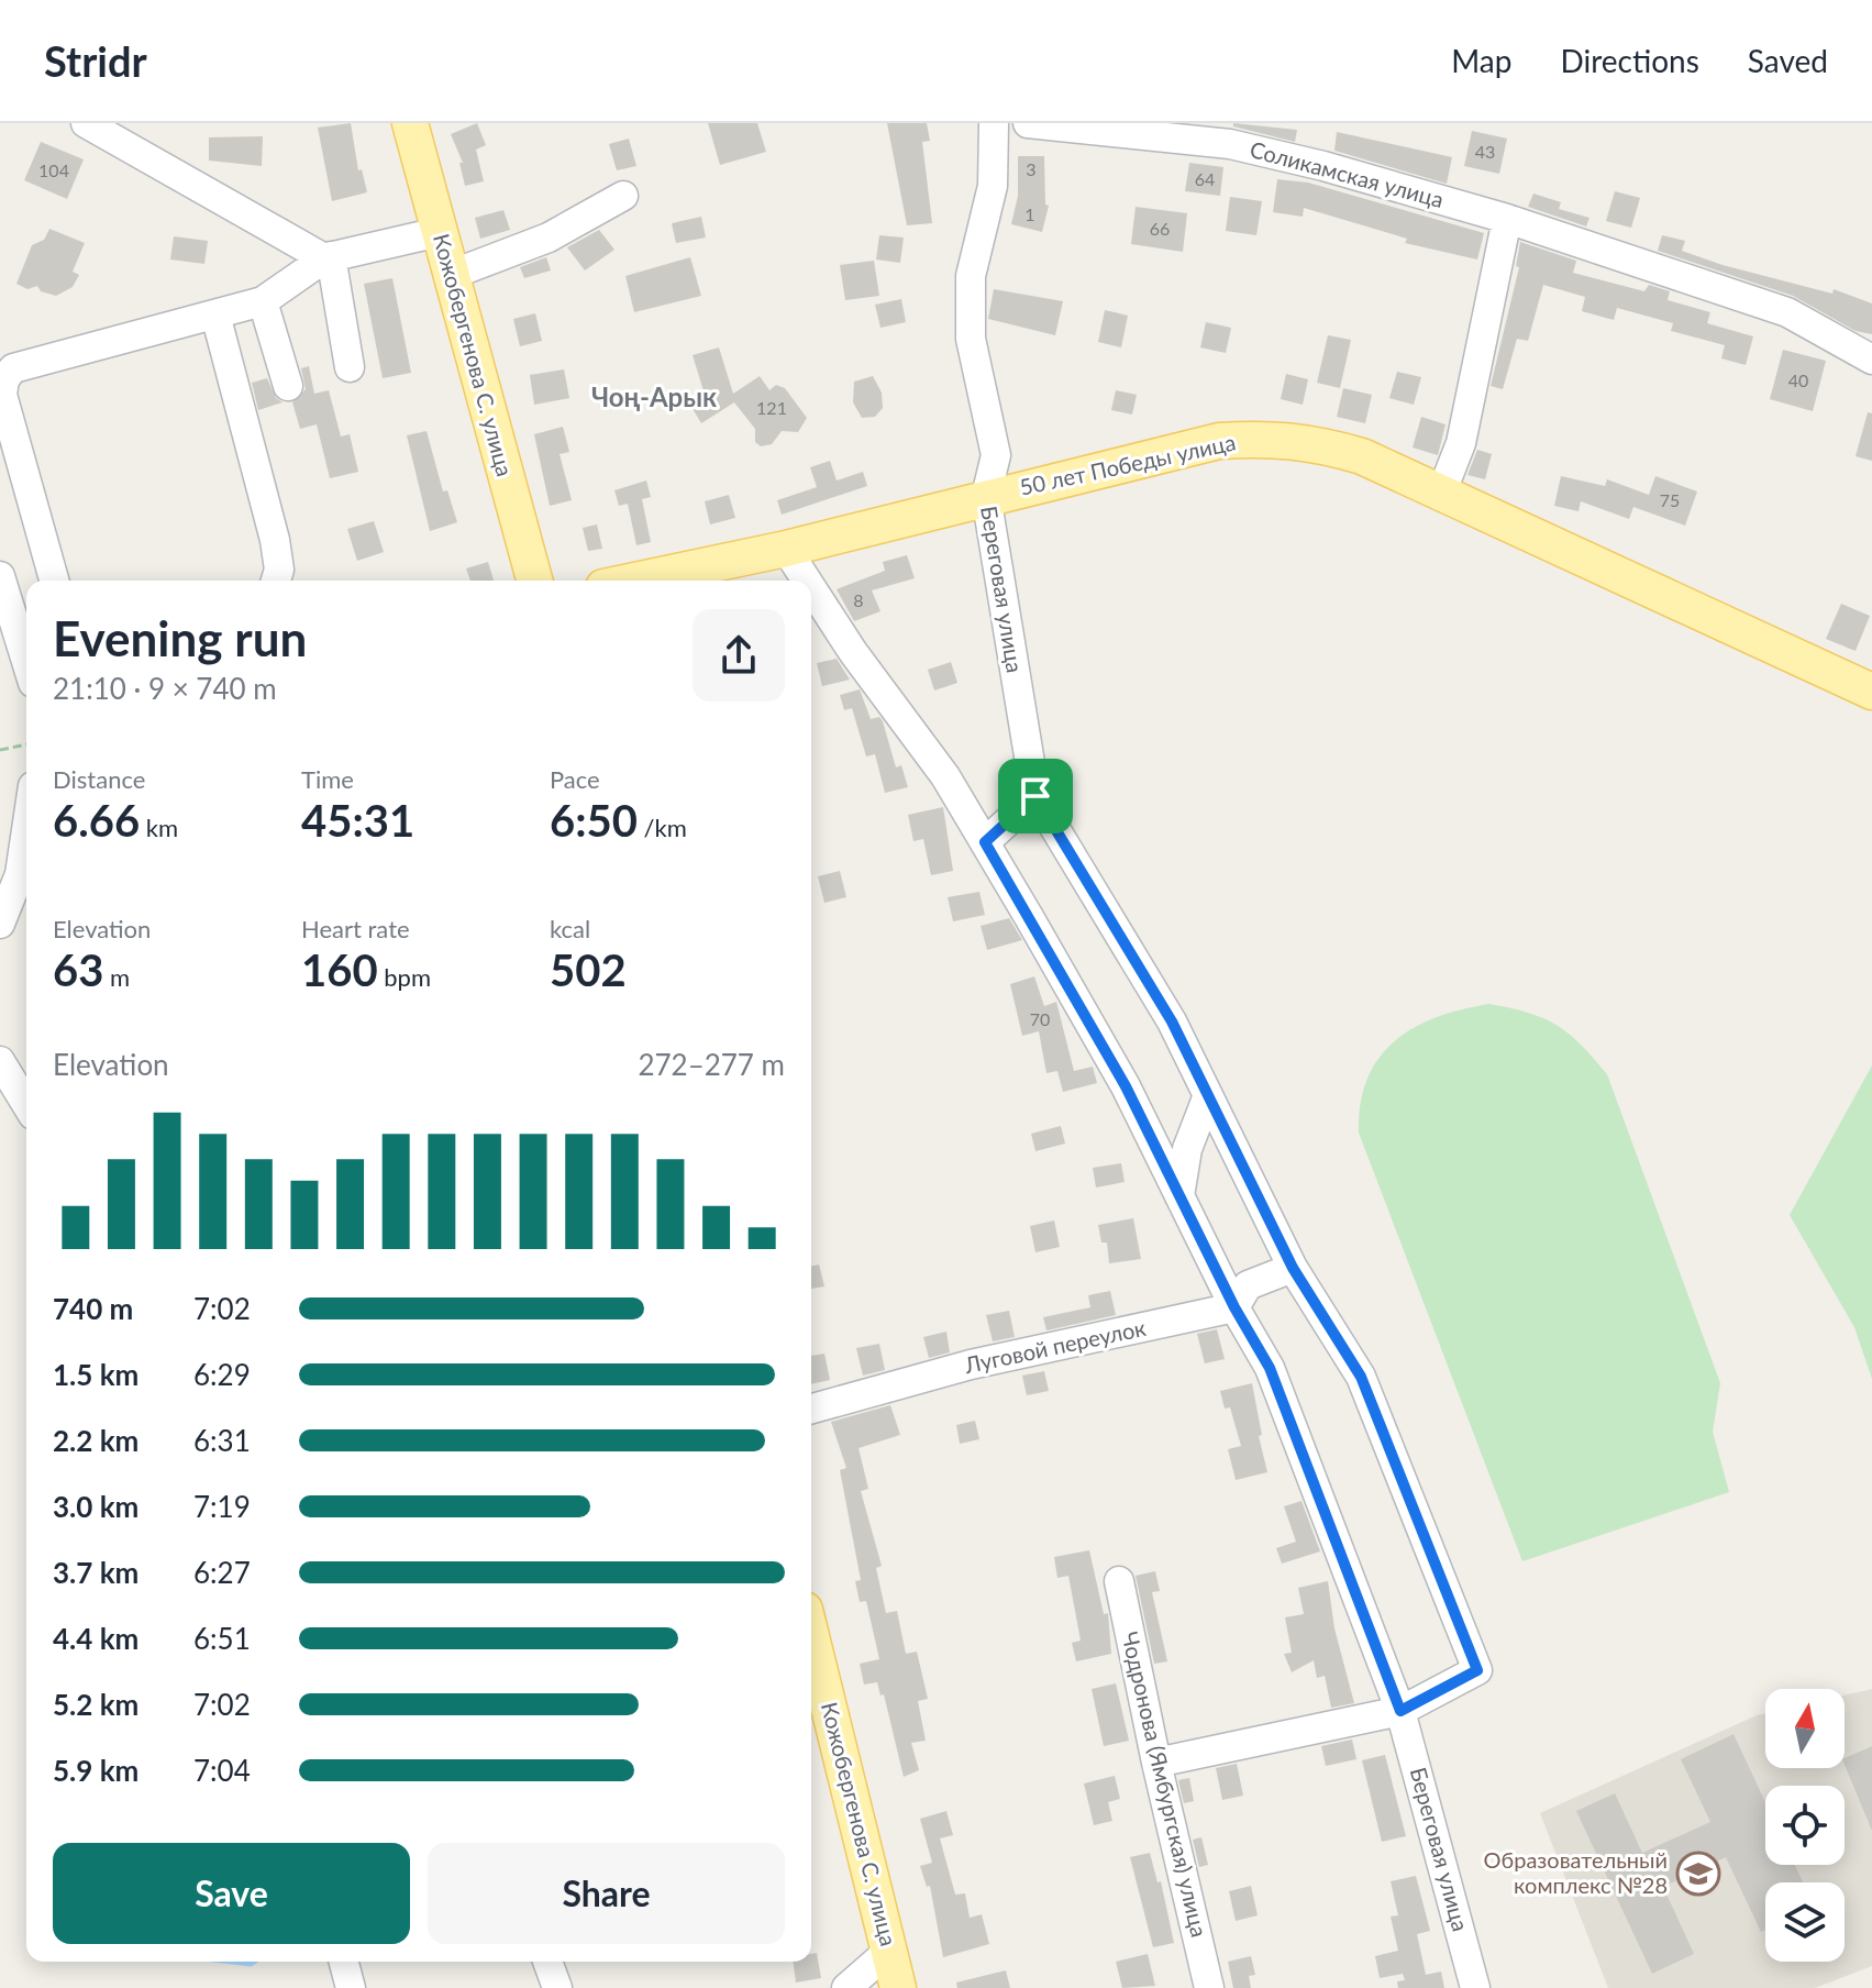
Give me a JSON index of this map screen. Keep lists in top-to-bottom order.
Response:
{
  "streets": {
    "main road": ["Кожобергенова С. улица", "50 лет Победы улица"],
    "street": [
      "Соликамская улица",
      "Береговая улица",
      "Луговой переулок",
      "Чодронова (Ямбургская) улица"
    ]
  },
  "crossings": [
    ["50 лет Победы улица", "Береговая улица"],
    ["Береговая улица", "Луговой переулок"]
  ],
  "districts": ["Чоң-Арык"],
  "places": {
    "school or university": ["Образовательный комплекс №28"]
  },
  "house_numbers": [
    "43",
    "3",
    "104",
    "64",
    "1",
    "66",
    "40",
    "121",
    "75",
    "8",
    "70"
  ],
  "north": "top",
  "page": {
    "header": "Stridr",
    "nav": ["Map", "Directions", "Saved"],
    "heading": ["Evening run", "21:10 · 9 × 740 m"],
    "stats": [
      ["Distance", "6.66 km"],
      ["Time", "45:31"],
      ["Pace", "6:50 /km"],
      ["Elevation", "63 m"],
      ["Heart rate", "160 bpm"],
      ["kcal", "502"]
    ],
    "chart": ["Elevation", "272–277 m"],
    "list": [
      {
        "name": "740 m",
        "note": "7:02"
      },
      {
        "name": "1.5 km",
        "note": "6:29"
      },
      {
        "name": "2.2 km",
        "note": "6:31"
      },
      {
        "name": "3.0 km",
        "note": "7:19"
      },
      {
        "name": "3.7 km",
        "note": "6:27"
      },
      {
        "name": "4.4 km",
        "note": "6:51"
      },
      {
        "name": "5.2 km",
        "note": "7:02"
      },
      {
        "name": "5.9 km",
        "note": "7:04"
      }
    ],
    "buttons": ["Save", "Share"]
  }
}
